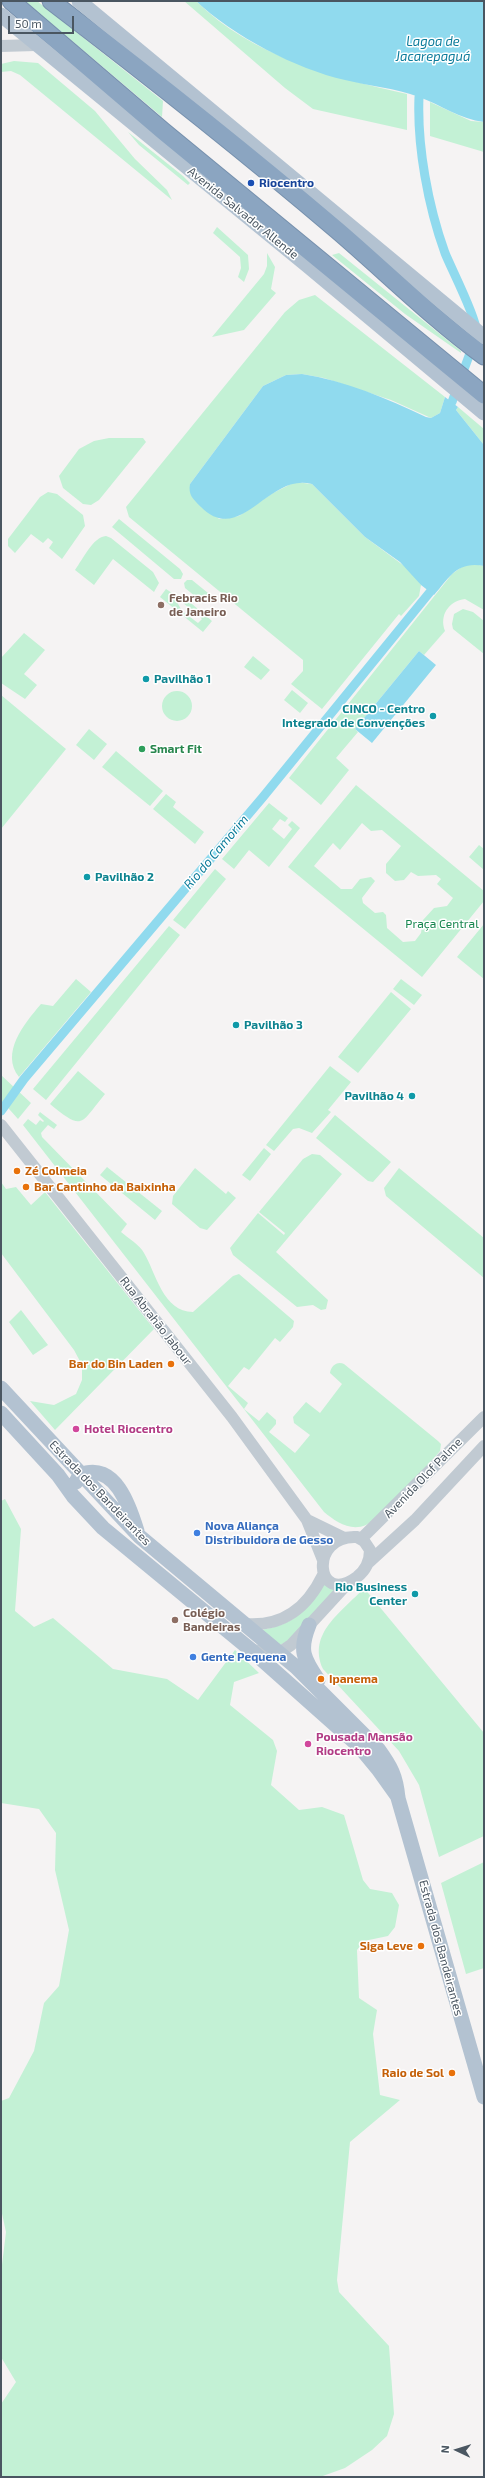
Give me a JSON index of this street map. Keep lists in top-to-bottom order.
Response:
{
  "streets": {
    "highway": ["Avenida Salvador Allende"],
    "main road": ["Estrada dos Bandeirantes"],
    "street": ["Rua Abrahão Jabour", "Avenida Olof Palme"]
  },
  "crossings": [
    ["Rua Abrahão Jabour", "Avenida Olof Palme"]
  ],
  "water": ["Lagoa de Jacarepaguá", "Rio do Camorim"],
  "parks": ["Praça Central"],
  "places": [
    "Riocentro",
    "Febracis Rio de Janeiro",
    "Pavilhão 1",
    "CINCO - Centro Integrado de Convenções",
    "Smart Fit",
    "Pavilhão 2",
    "Pavilhão 3",
    "Pavilhão 4",
    "Zé Colmeia",
    "Bar Cantinho da Baixinha",
    "Bar do Bin Laden",
    "Hotel Riocentro",
    "Nova Aliança Distribuidora de Gesso",
    "Rio Business Center",
    "Colégio Bandeiras",
    "Gente Pequena",
    "Ipanema",
    "Pousada Mansão Riocentro",
    "Siga Leve",
    "Raio de Sol"
  ],
  "scale_bar": "50 m",
  "north": "left"
}
